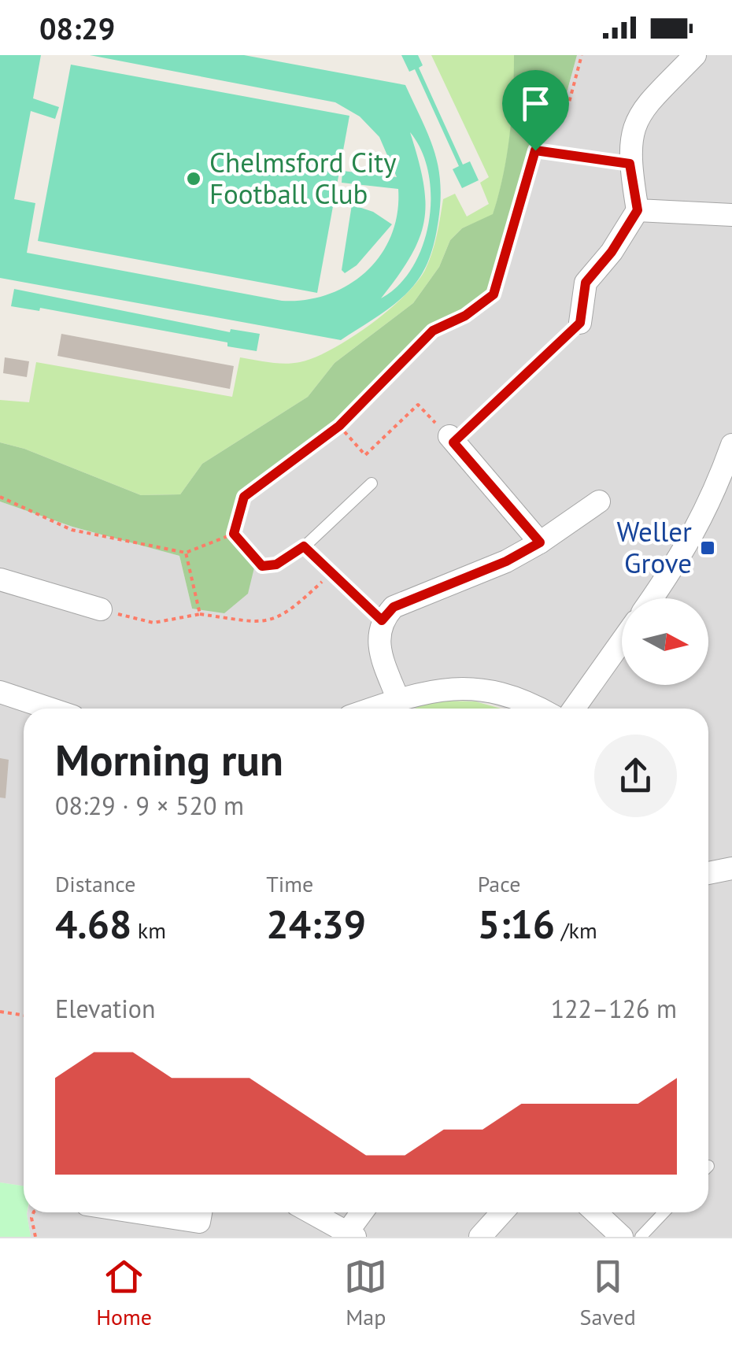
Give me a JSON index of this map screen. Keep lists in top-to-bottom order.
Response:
{
  "places": {
    "other": ["Chelmsford City Football Club"],
    "transit": ["Weller Grove"]
  },
  "north": "right",
  "page": {
    "status": "08:29",
    "heading": ["Morning run", "08:29 · 9 × 520 m"],
    "stats": [
      ["Distance", "4.68 km"],
      ["Time", "24:39"],
      ["Pace", "5:16 /km"]
    ],
    "chart": ["Elevation", "122–126 m"],
    "tabs": ["Home", "Map", "Saved"]
  }
}
